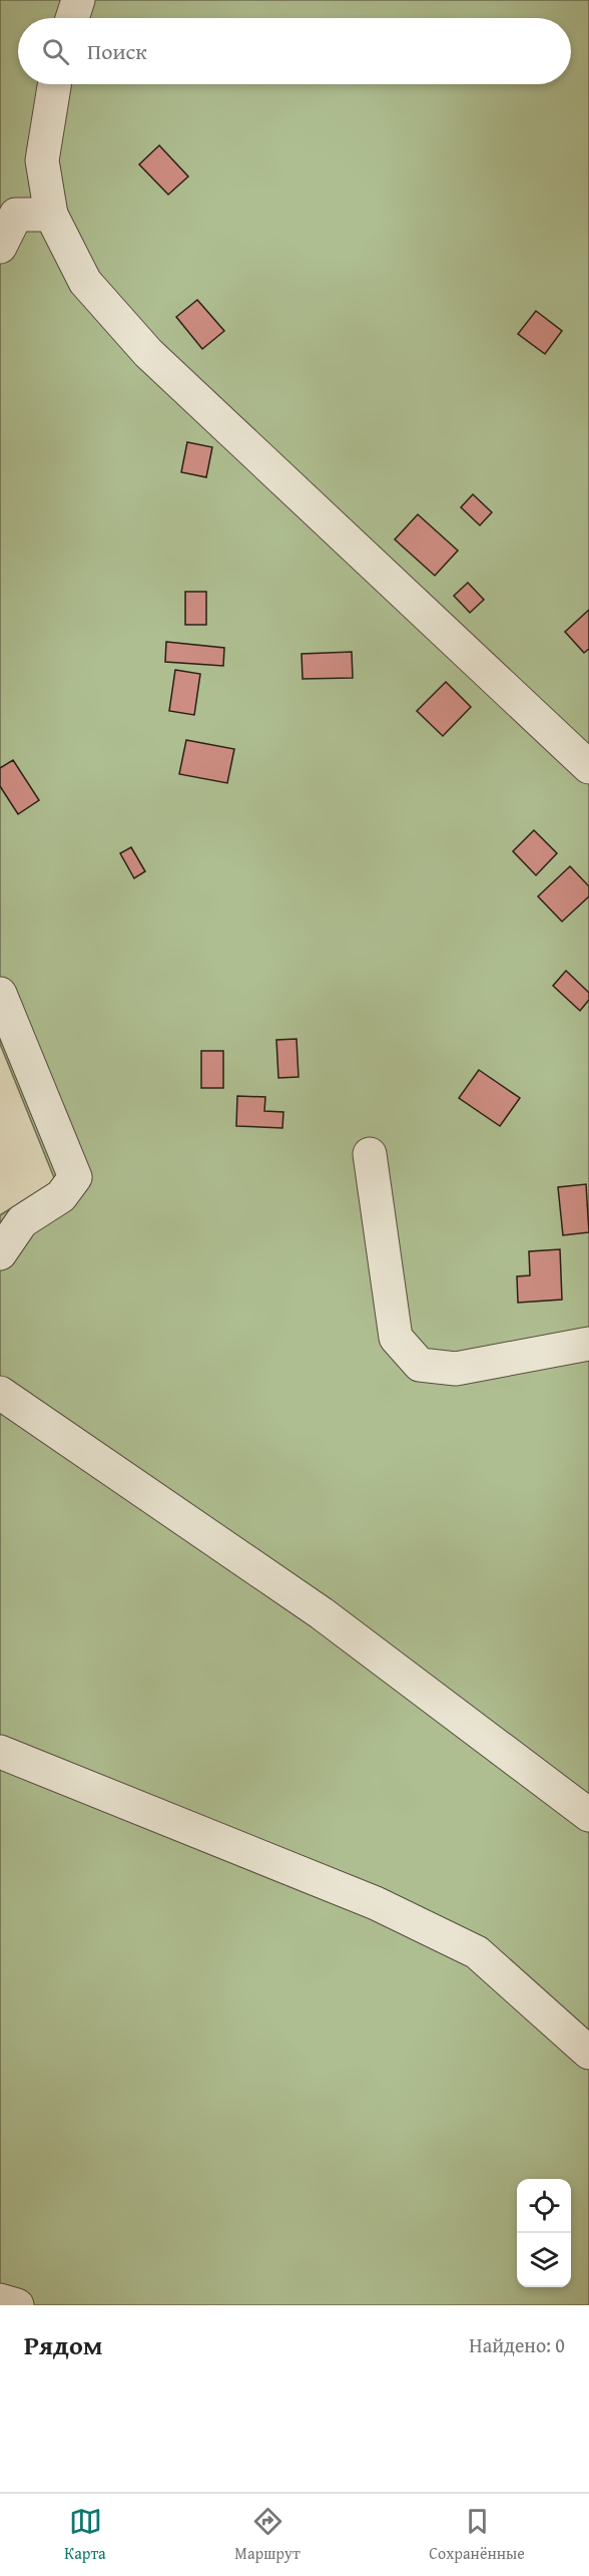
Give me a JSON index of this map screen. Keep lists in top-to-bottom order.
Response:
{
  "page": {
    "search": "Поиск",
    "heading": ["Рядом", "Найдено: 0"],
    "nav": ["Карта", "Маршрут", "Сохранённые"]
  }
}
